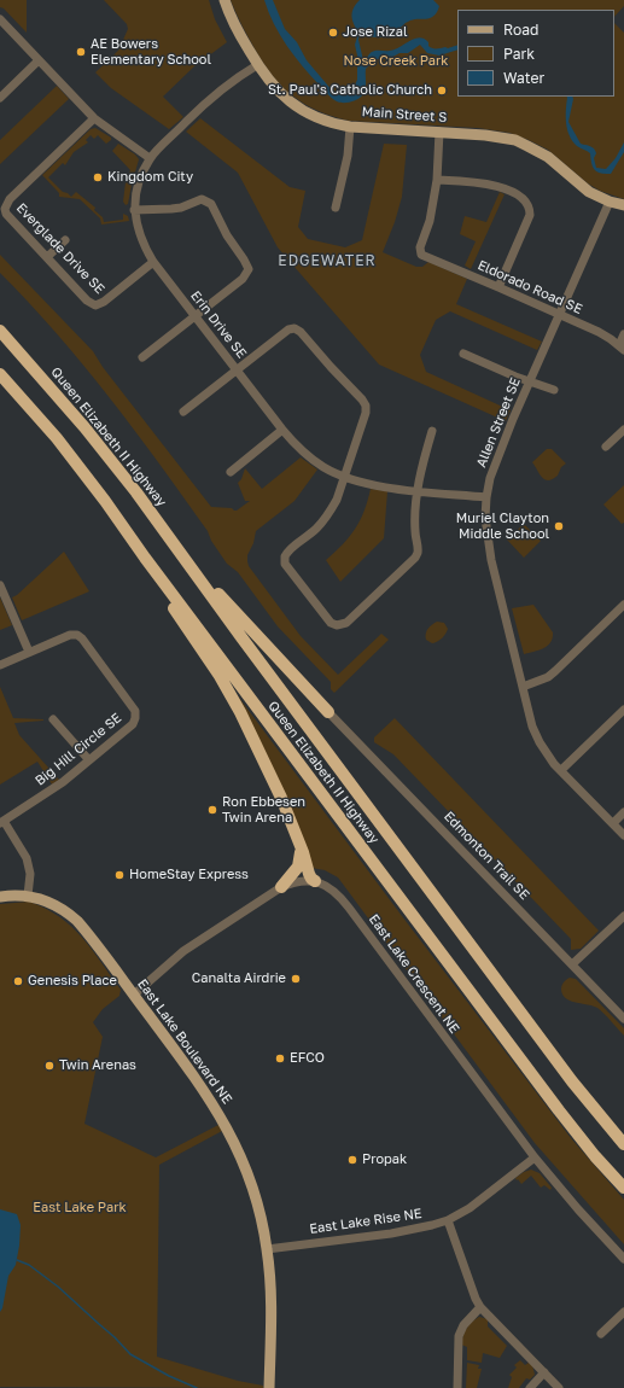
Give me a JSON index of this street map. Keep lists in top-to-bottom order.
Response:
{
  "streets": {
    "highway": ["Queen Elizabeth II Highway"],
    "main road": ["Main Street S", "East Lake Boulevard NE"],
    "street": [
      "Everglade Drive SE",
      "Eldorado Road SE",
      "Erin Drive SE",
      "Allen Street SE",
      "Big Hill Circle SE",
      "Edmonton Trail SE",
      "East Lake Crescent NE",
      "East Lake Rise NE"
    ]
  },
  "crossings": [
    ["Main Street S", "Eldorado Road SE"],
    ["Main Street S", "Erin Drive SE"],
    ["Main Street S", "Allen Street SE"],
    ["Everglade Drive SE", "Erin Drive SE"],
    ["Eldorado Road SE", "Allen Street SE"],
    ["Erin Drive SE", "Allen Street SE"],
    ["East Lake Crescent NE", "East Lake Rise NE"],
    ["East Lake Boulevard NE", "East Lake Rise NE"]
  ],
  "districts": ["EDGEWATER"],
  "parks": ["Nose Creek Park", "East Lake Park"],
  "places": [
    "Jose Rizal",
    "AE Bowers Elementary School",
    "St. Paul's Catholic Church",
    "Kingdom City",
    "Muriel Clayton Middle School",
    "Ron Ebbesen Twin Arena",
    "HomeStay Express",
    "Canalta Airdrie",
    "Genesis Place",
    "EFCO",
    "Twin Arenas",
    "Propak"
  ],
  "legend": ["Road", "Park", "Water"]
}
